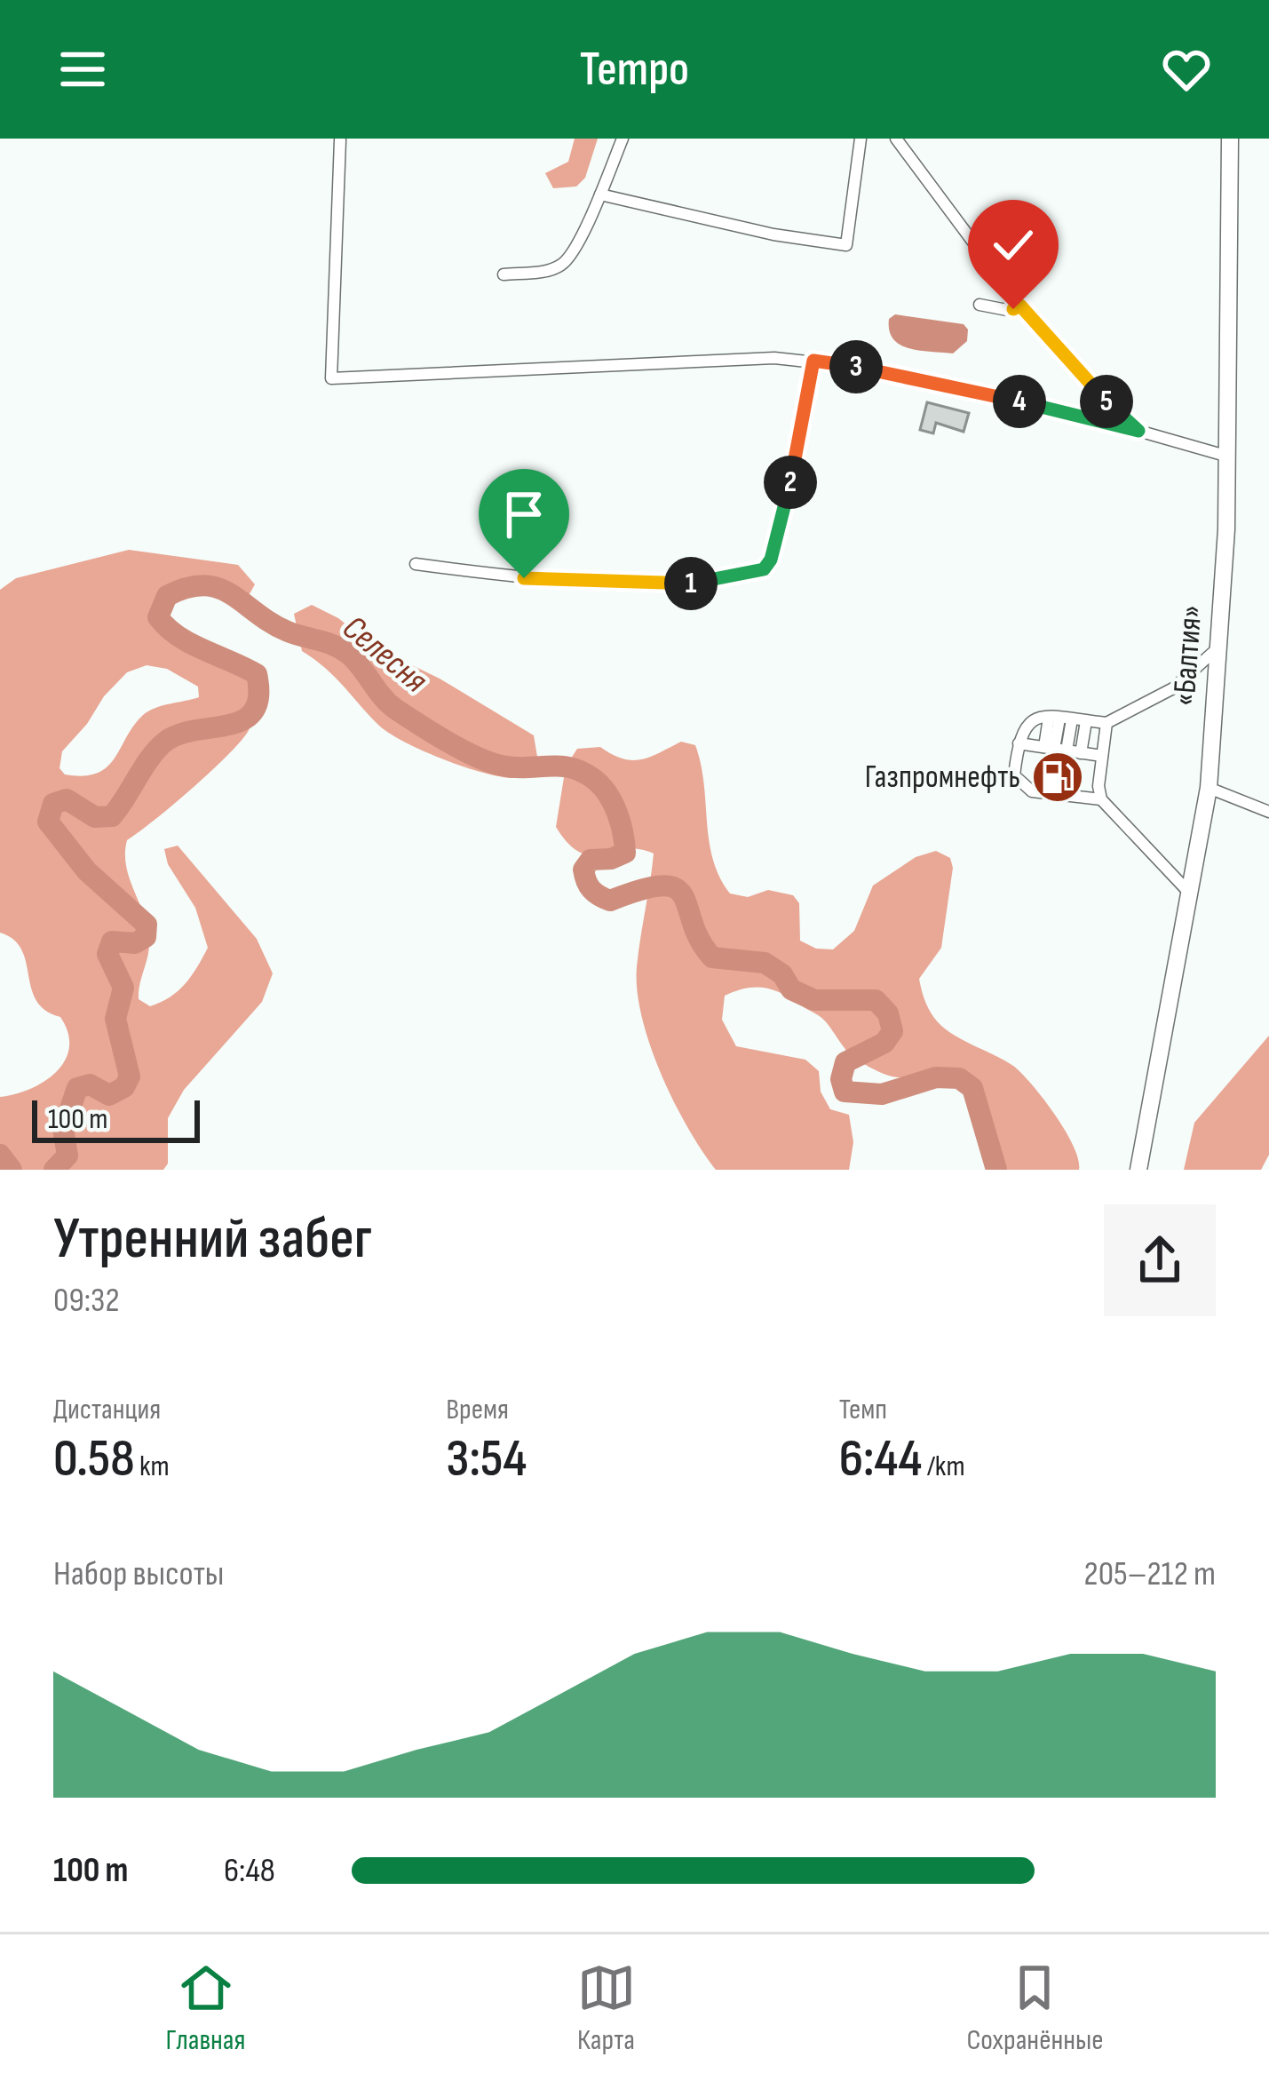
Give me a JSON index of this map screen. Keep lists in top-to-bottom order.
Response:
{
  "streets": {
    "highway": ["«Балтия»"]
  },
  "water": ["Селесня"],
  "places": {
    "fuel station": ["Газпромнефть"]
  },
  "scale_bar": "100 m",
  "page": {
    "header": "Tempo",
    "pins": [
      "3",
      "4",
      "5",
      "2",
      "1"
    ],
    "scale": "100 m",
    "heading": ["Утренний забег", "09:32"],
    "stats": [
      ["Дистанция", "0.58 km"],
      ["Время", "3:54"],
      ["Темп", "6:44 /km"]
    ],
    "chart": ["Набор высоты", "205–212 m"],
    "list": [
      {
        "name": "100 m",
        "note": "6:48"
      }
    ],
    "tabs": ["Главная", "Карта", "Сохранённые"]
  }
}
